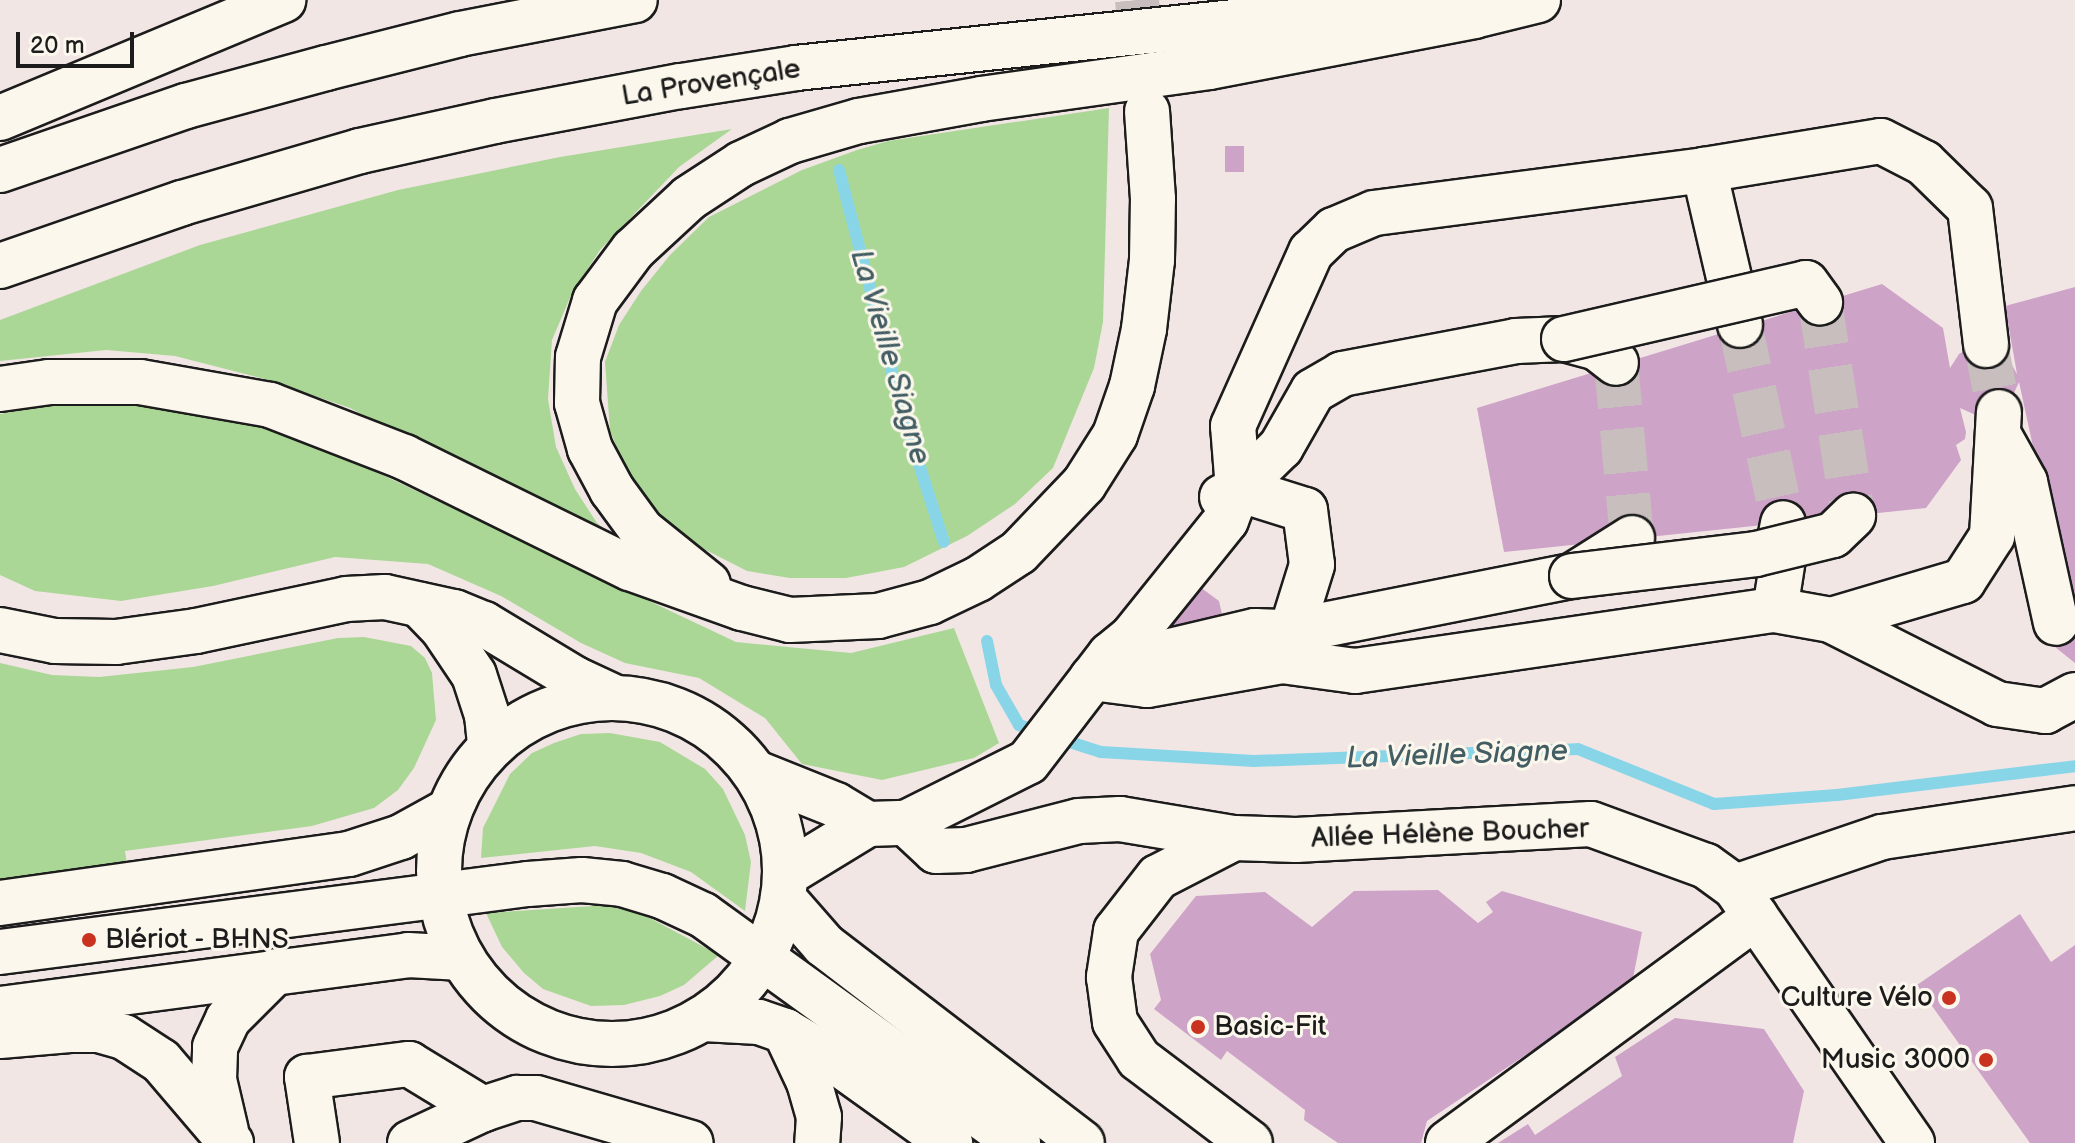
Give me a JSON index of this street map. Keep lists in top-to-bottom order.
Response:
{
  "streets": {
    "main road": ["La Provençale", "Allée Hélène Boucher"]
  },
  "water": ["La Vieille Siagne"],
  "places": [
    "Blériot - BHNS",
    "Culture Vélo",
    "Basic-Fit",
    "Music 3000"
  ],
  "scale_bar": "20 m"
}
